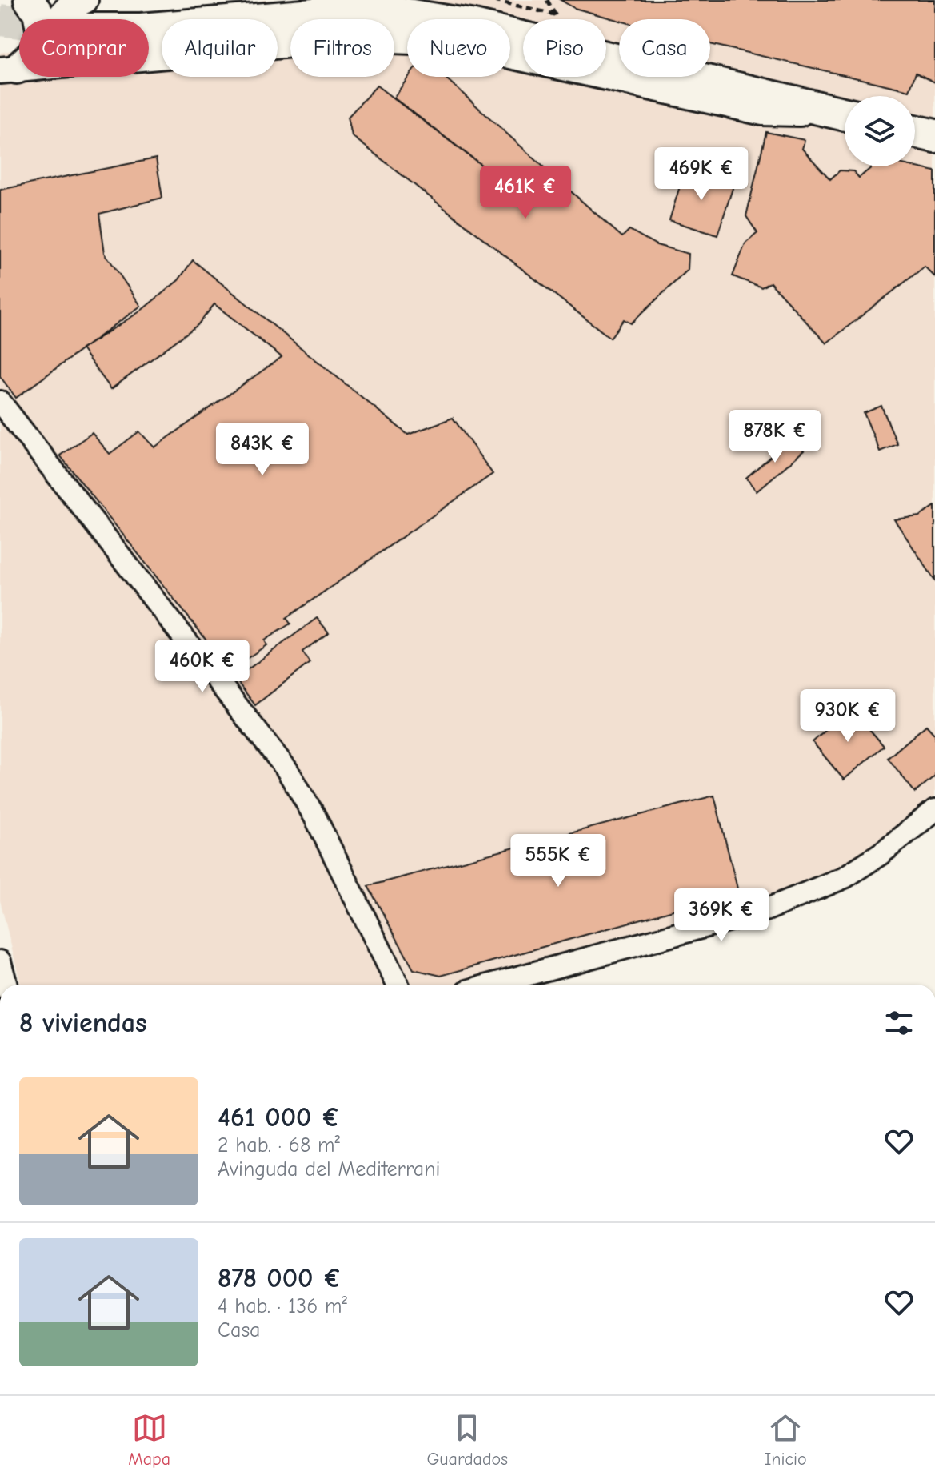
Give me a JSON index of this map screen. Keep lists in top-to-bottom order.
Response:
{
  "page": {
    "chip": [
      "Comprar",
      "Alquilar",
      "Filtros",
      "Nuevo",
      "Piso",
      "Casa"
    ],
    "price": [
      "469K €",
      "461K €",
      "878K €",
      "843K €",
      "460K €",
      "930K €",
      "555K €",
      "369K €"
    ],
    "heading": "8 viviendas",
    "list": [
      {
        "name": "461 000 €",
        "note": "2 hab. · 68 m² · Avinguda del Mediterrani"
      },
      {
        "name": "878 000 €",
        "note": "4 hab. · 136 m² · Casa"
      }
    ],
    "tabs": ["Mapa", "Guardados", "Inicio"]
  }
}
